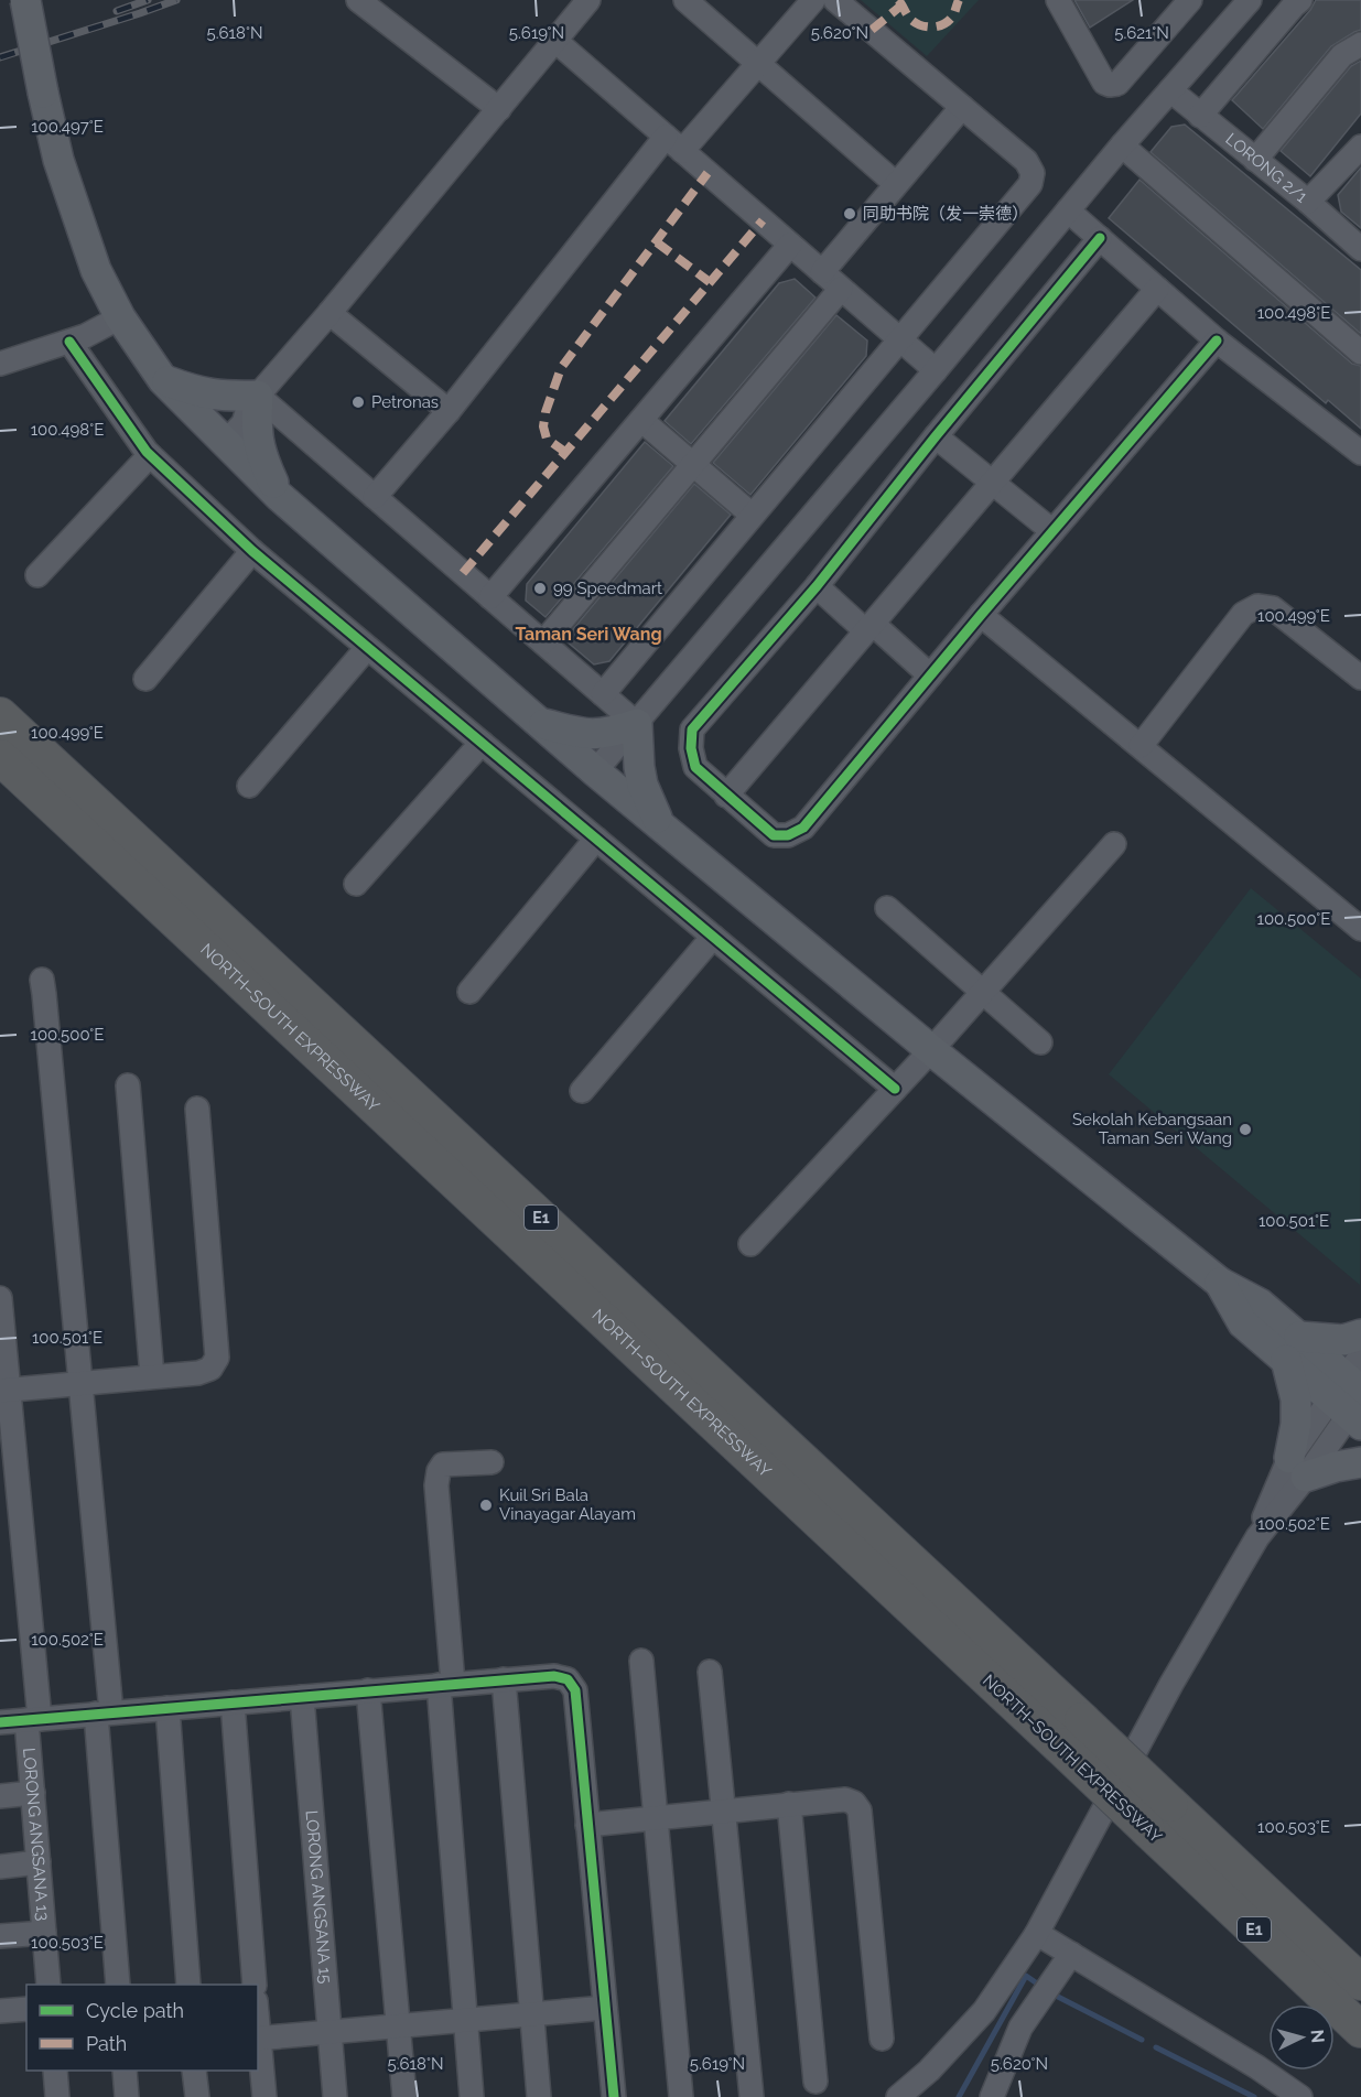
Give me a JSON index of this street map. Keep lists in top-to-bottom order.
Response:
{
  "streets": {
    "highway": ["NORTH–SOUTH EXPRESSWAY", "E1"],
    "street": ["LORONG 2/1", "LORONG ANGSANA 13", "LORONG ANGSANA 15"]
  },
  "districts": ["Taman Seri Wang"],
  "places": [
    "同助书院（发一崇德）",
    "Petronas",
    "99 Speedmart",
    "Sekolah Kebangsaan Taman Seri Wang",
    "Kuil Sri Bala Vinayagar Alayam"
  ],
  "legend": ["Cycle path", "Path"],
  "north": "right",
  "coordinates": [
    "5.618°N",
    "5.619°N",
    "5.620°N",
    "5.621°N",
    "100.497°E",
    "100.498°E",
    "100.499°E",
    "100.500°E",
    "100.501°E",
    "100.502°E",
    "100.503°E"
  ]
}
